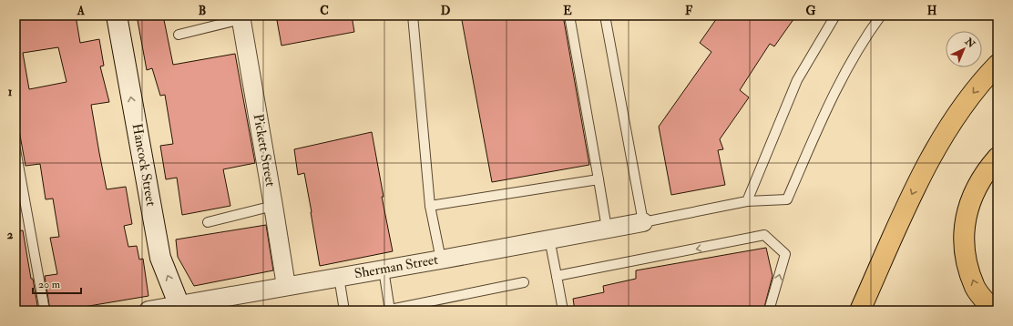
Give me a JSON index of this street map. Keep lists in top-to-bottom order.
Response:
{
  "streets": {
    "street": ["Pickett Street", "Hancock Street", "Sherman Street"]
  },
  "crossings": [
    ["Pickett Street", "Sherman Street"],
    ["Hancock Street", "Sherman Street"]
  ],
  "one_way": ["Hancock Street"],
  "scale_bar": "20 m",
  "north": "top right",
  "grid": {
    "columns": [
      "A",
      "B",
      "C",
      "D",
      "E",
      "F",
      "G",
      "H"
    ],
    "rows": ["1", "2"]
  }
}
